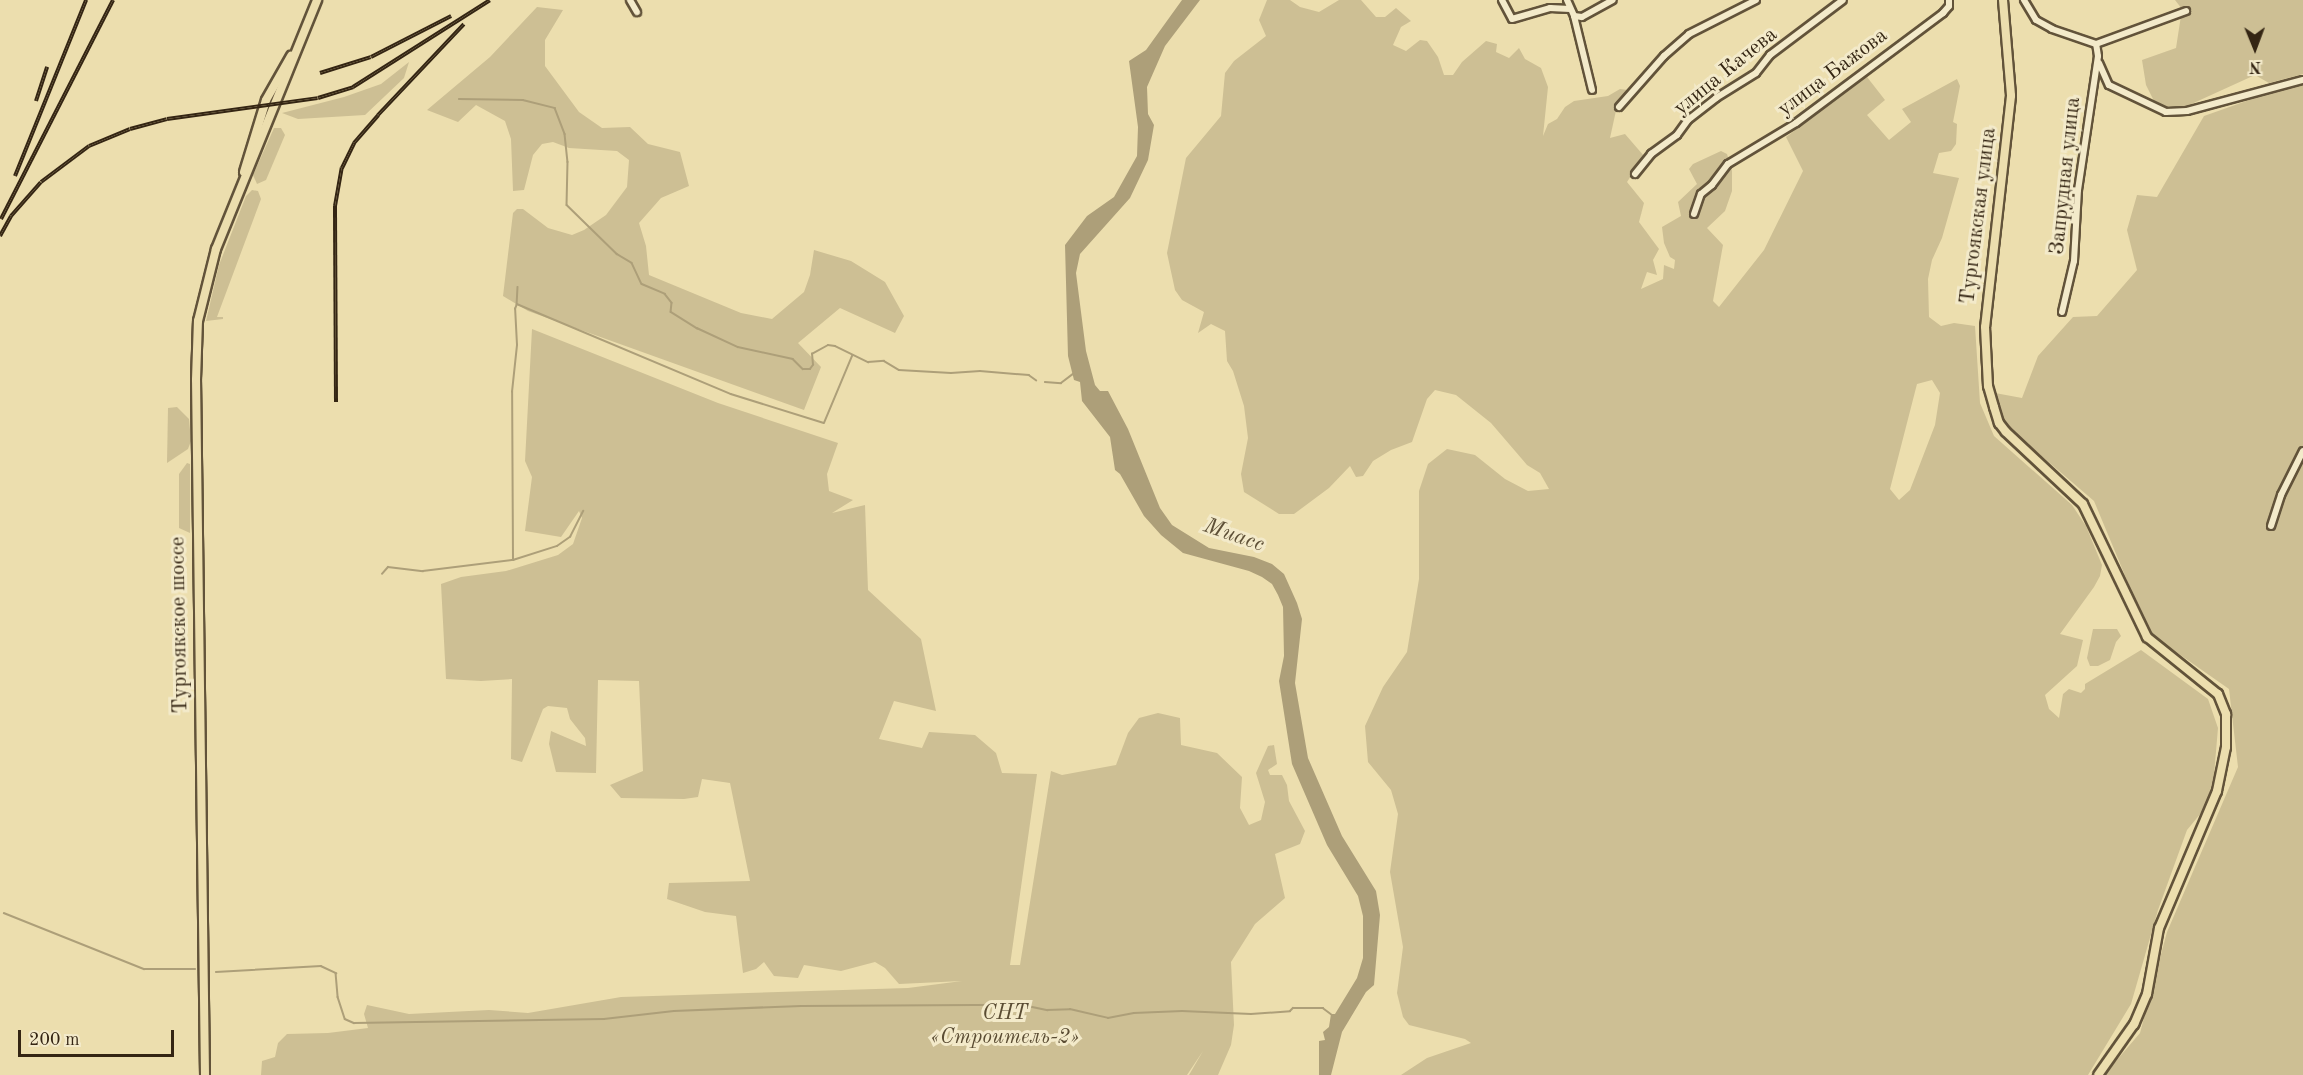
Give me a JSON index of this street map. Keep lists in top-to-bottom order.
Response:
{
  "streets": {
    "main road": ["Тургоякская улица", "Тургоякское шоссе"],
    "street": ["улица Качева", "улица Бажова", "Запрудная улица"]
  },
  "water": ["Миасс"],
  "parks": ["СНТ «Строитель-2»"],
  "scale_bar": "200 m",
  "north": "bottom"
}
